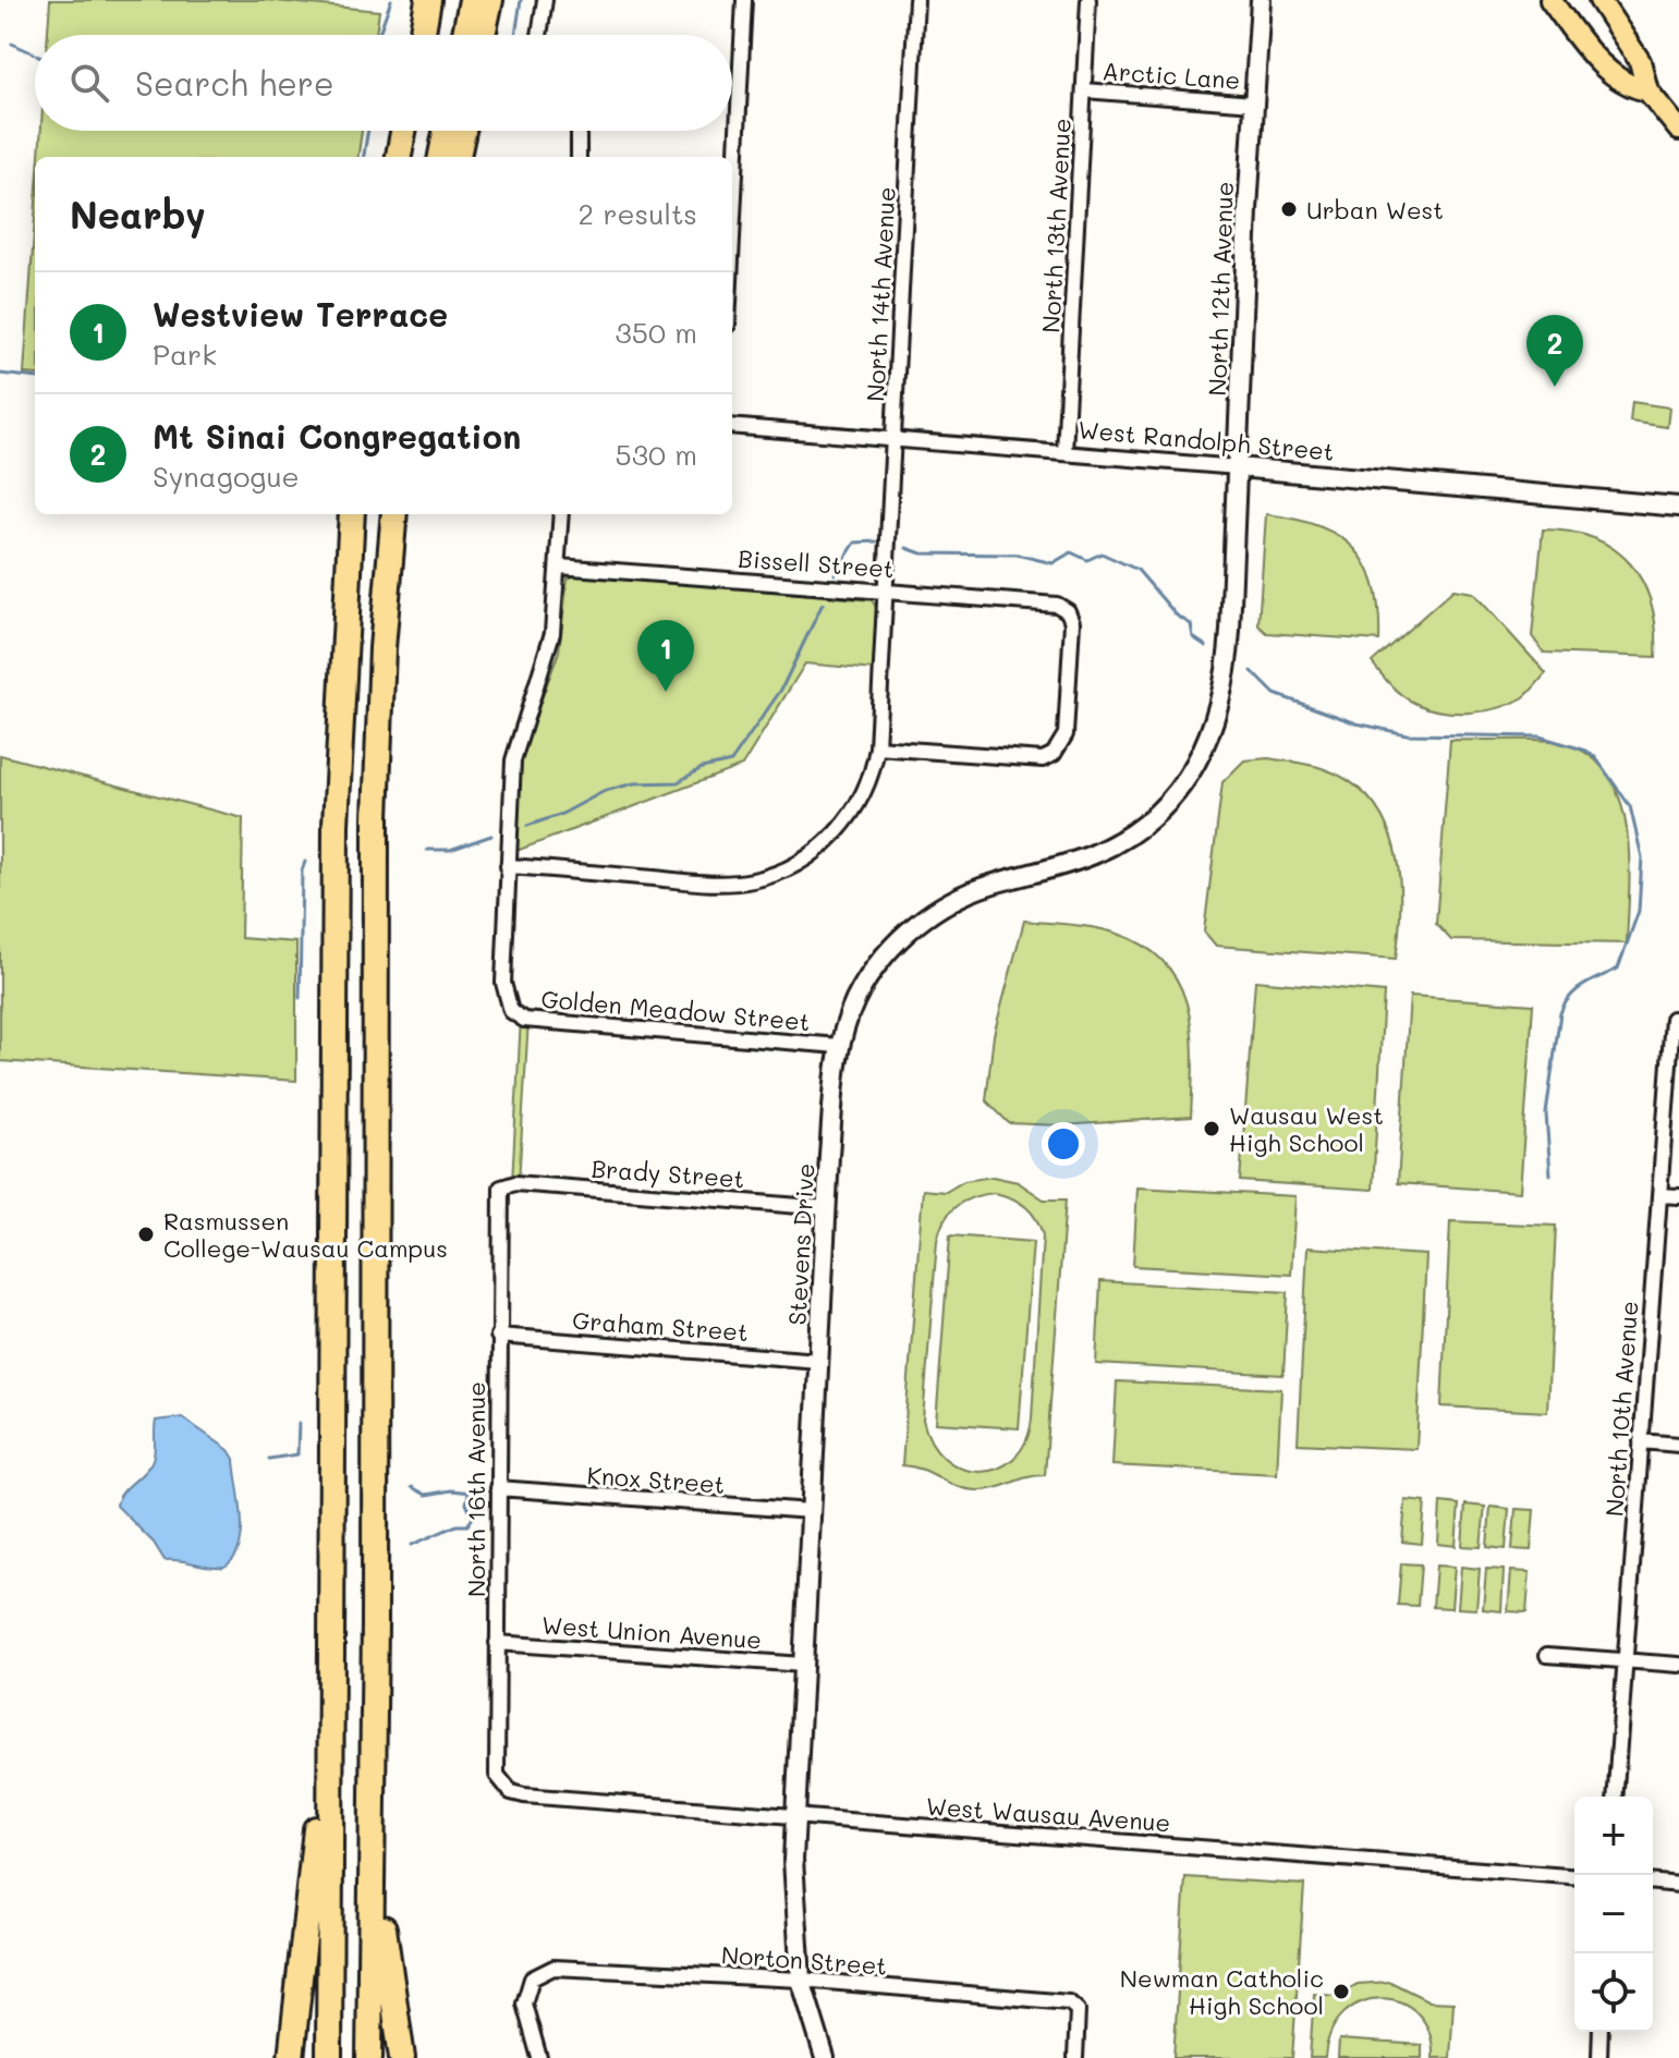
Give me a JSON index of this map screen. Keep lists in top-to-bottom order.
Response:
{
  "streets": {
    "street": [
      "Arctic Lane",
      "North 13th Avenue",
      "North 12th Avenue",
      "North 14th Avenue",
      "West Randolph Street",
      "Bissell Street",
      "Golden Meadow Street",
      "Brady Street",
      "Stevens Drive",
      "Graham Street",
      "North 10th Avenue",
      "Knox Street",
      "North 16th Avenue",
      "West Union Avenue",
      "West Wausau Avenue",
      "Norton Street"
    ]
  },
  "crossings": [
    ["Arctic Lane", "North 13th Avenue"],
    ["Arctic Lane", "North 12th Avenue"],
    ["North 13th Avenue", "West Randolph Street"],
    ["North 12th Avenue", "West Randolph Street"],
    ["North 12th Avenue", "Stevens Drive"],
    ["North 14th Avenue", "West Randolph Street"],
    ["North 14th Avenue", "Bissell Street"],
    ["North 14th Avenue", "Golden Meadow Street"],
    ["Golden Meadow Street", "Stevens Drive"],
    ["Brady Street", "Stevens Drive"],
    ["Brady Street", "North 16th Avenue"],
    ["Stevens Drive", "Graham Street"],
    ["Stevens Drive", "Knox Street"],
    ["Stevens Drive", "West Union Avenue"],
    ["Stevens Drive", "West Wausau Avenue"],
    ["Stevens Drive", "Norton Street"],
    ["Graham Street", "North 16th Avenue"],
    ["Knox Street", "North 16th Avenue"],
    ["North 16th Avenue", "West Union Avenue"],
    ["North 16th Avenue", "West Wausau Avenue"]
  ],
  "places": [
    "Urban West",
    "Wausau West High School",
    "Rasmussen College-Wausau Campus",
    "Newman Catholic High School"
  ],
  "page": {
    "search": "Search here",
    "heading": ["Nearby", "2 results"],
    "list": [
      {
        "mark": "1",
        "name": "Westview Terrace",
        "note": "Park",
        "value": "350 m"
      },
      {
        "mark": "2",
        "name": "Mt Sinai Congregation",
        "note": "Synagogue",
        "value": "530 m"
      }
    ],
    "pins": ["2", "1"],
    "map_buttons": ["+", "−"]
  }
}
